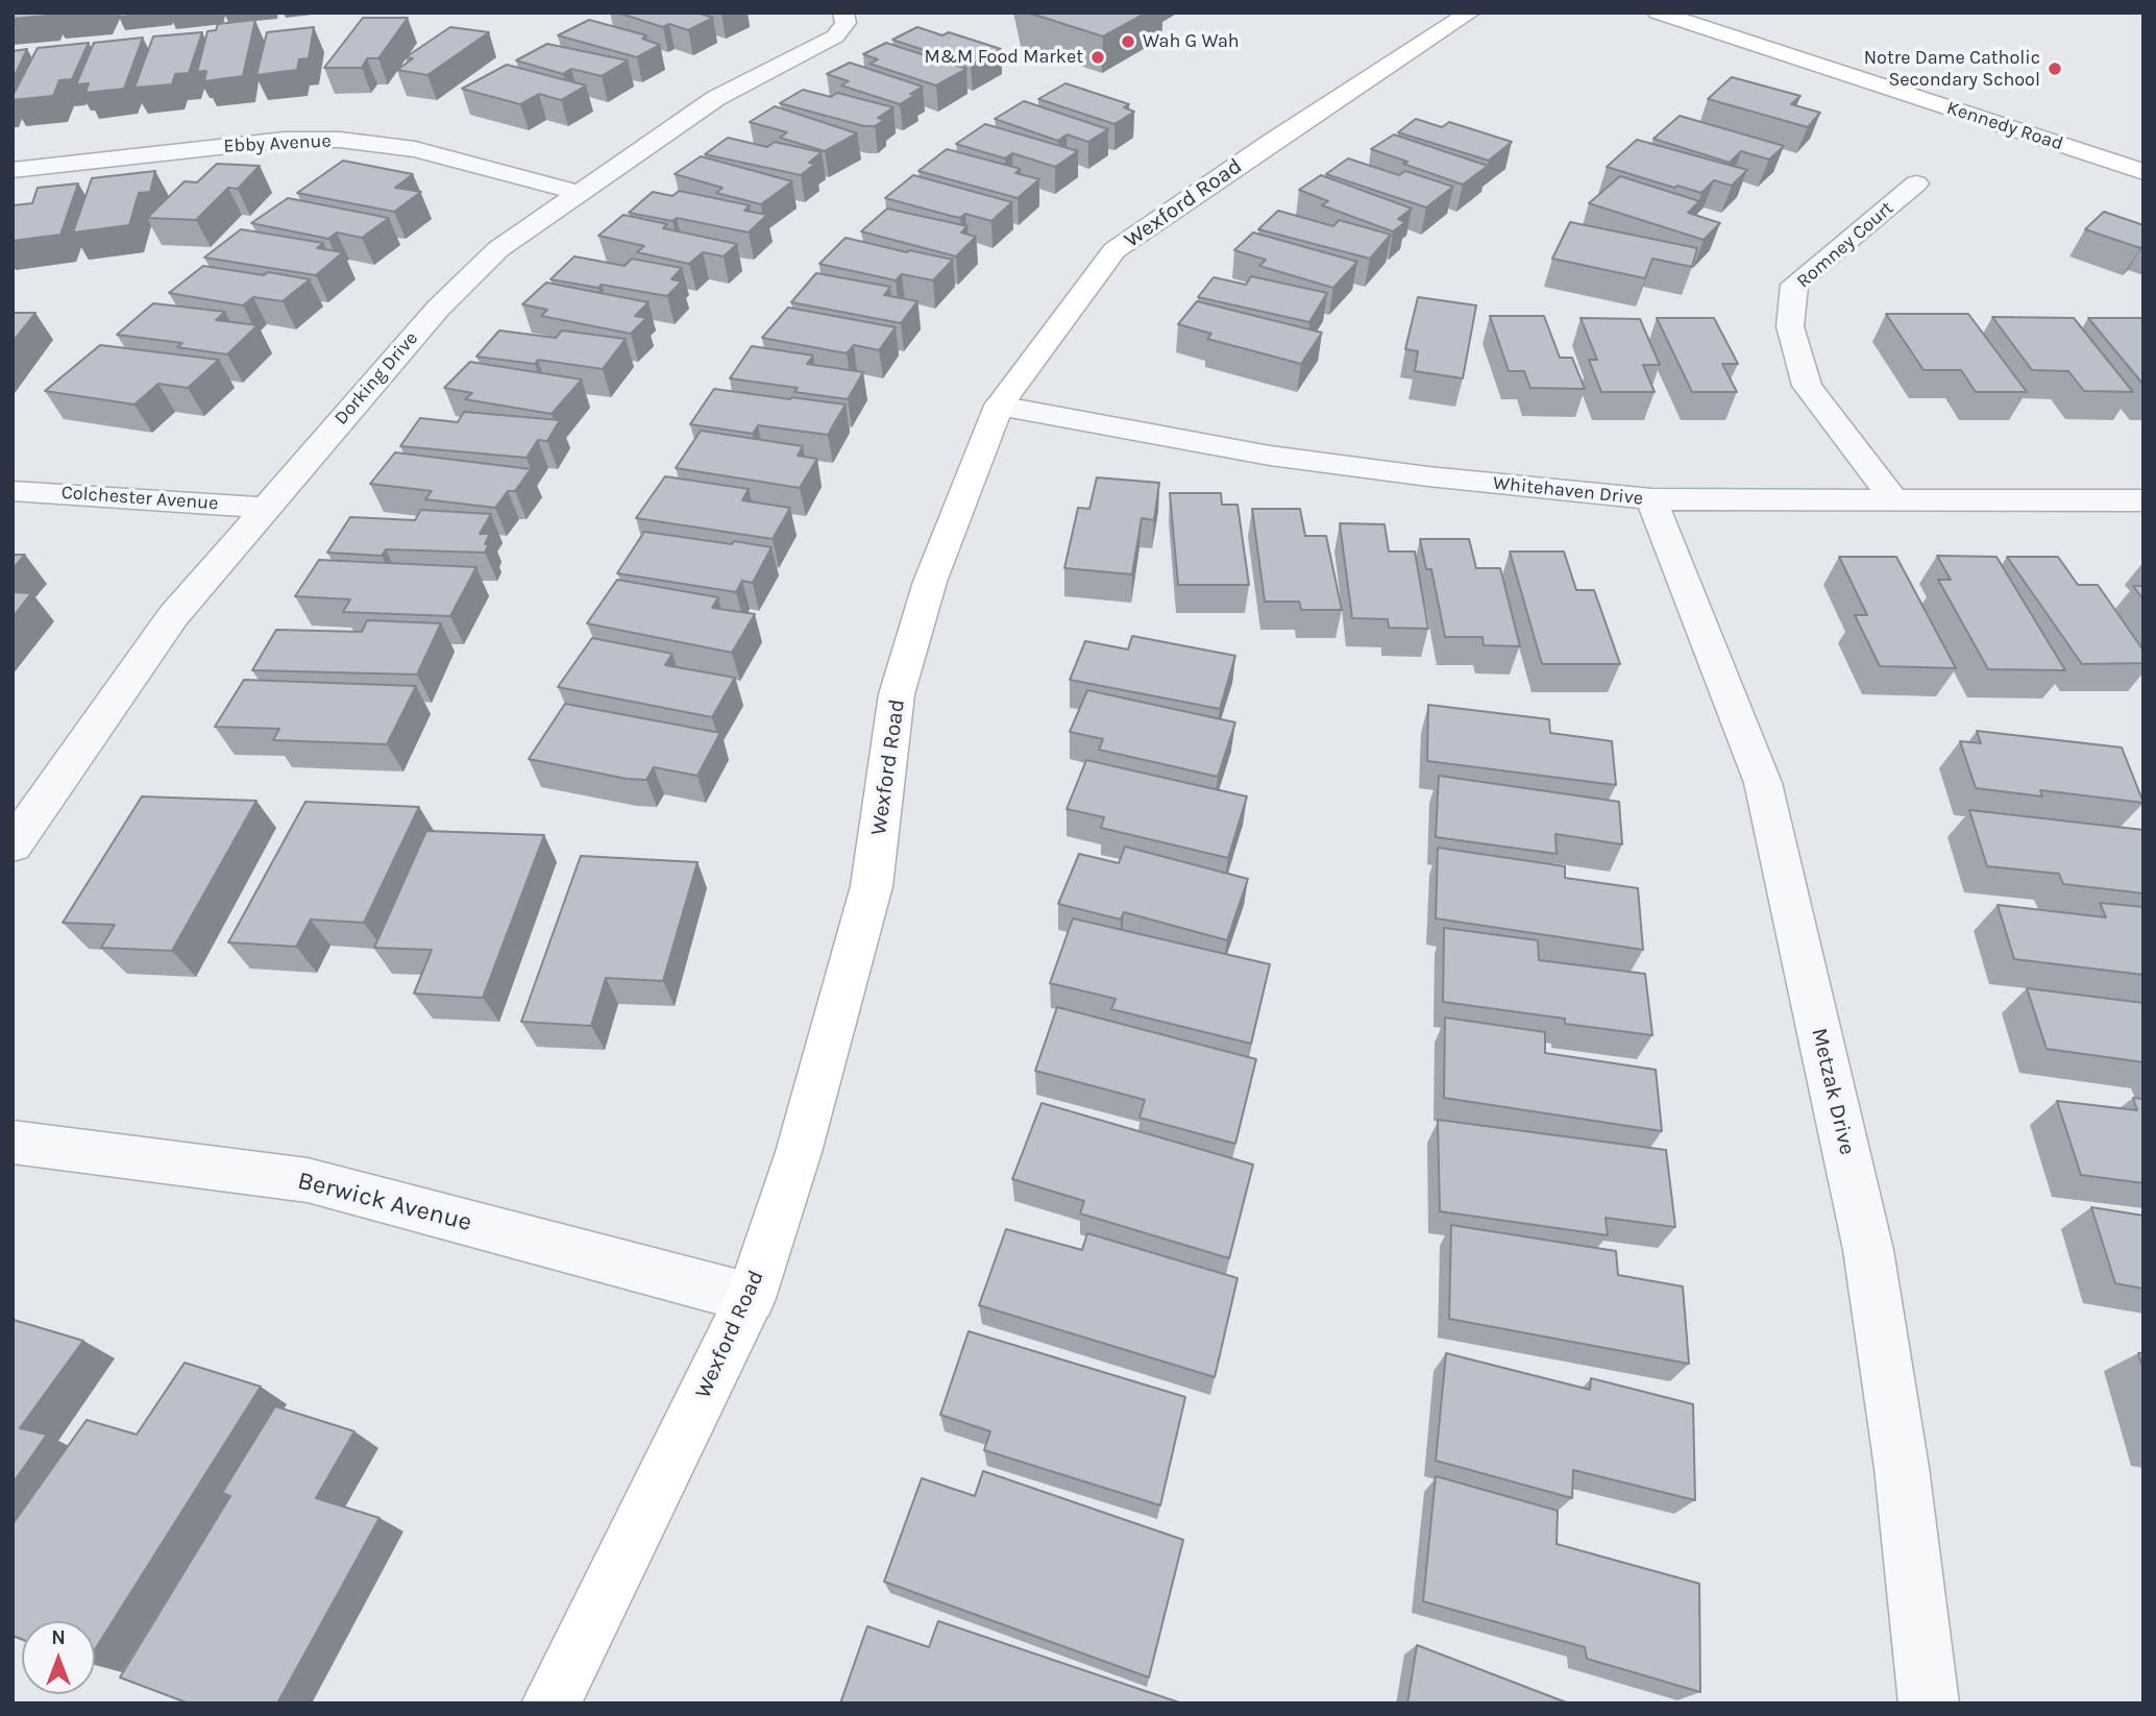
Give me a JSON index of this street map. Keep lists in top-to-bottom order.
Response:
{
  "streets": {
    "street": [
      "Kennedy Road",
      "Ebby Avenue",
      "Wexford Road",
      "Romney Court",
      "Dorking Drive",
      "Whitehaven Drive",
      "Colchester Avenue",
      "Metzak Drive",
      "Berwick Avenue"
    ]
  },
  "crossings": [
    ["Ebby Avenue", "Dorking Drive"],
    ["Wexford Road", "Whitehaven Drive"],
    ["Wexford Road", "Berwick Avenue"],
    ["Romney Court", "Whitehaven Drive"],
    ["Dorking Drive", "Colchester Avenue"],
    ["Whitehaven Drive", "Metzak Drive"]
  ],
  "places": ["Wah G Wah", "M&M Food Market", "Notre Dame Catholic Secondary School"],
  "north": "top"
}
